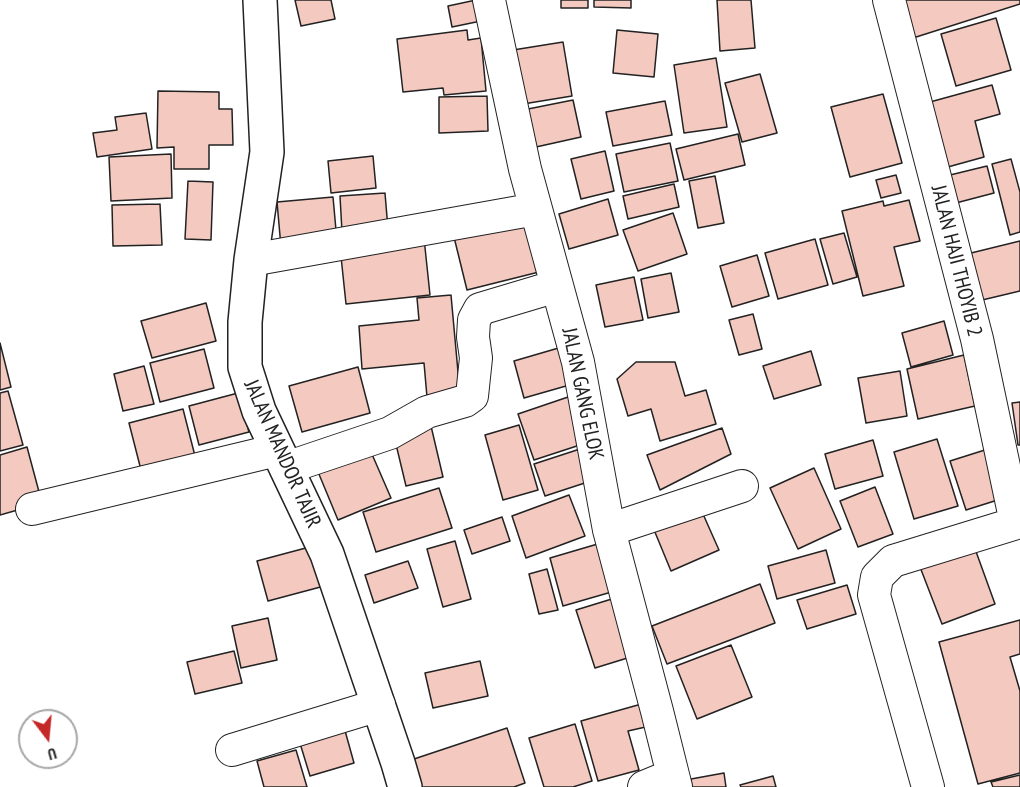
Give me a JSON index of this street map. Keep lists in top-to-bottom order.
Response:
{
  "streets": {
    "main road": ["JALAN MANDOR TAJIR"],
    "street": ["JALAN HAJI THOYIB 2", "JALAN GANG ELOK"]
  },
  "north": "bottom"
}
